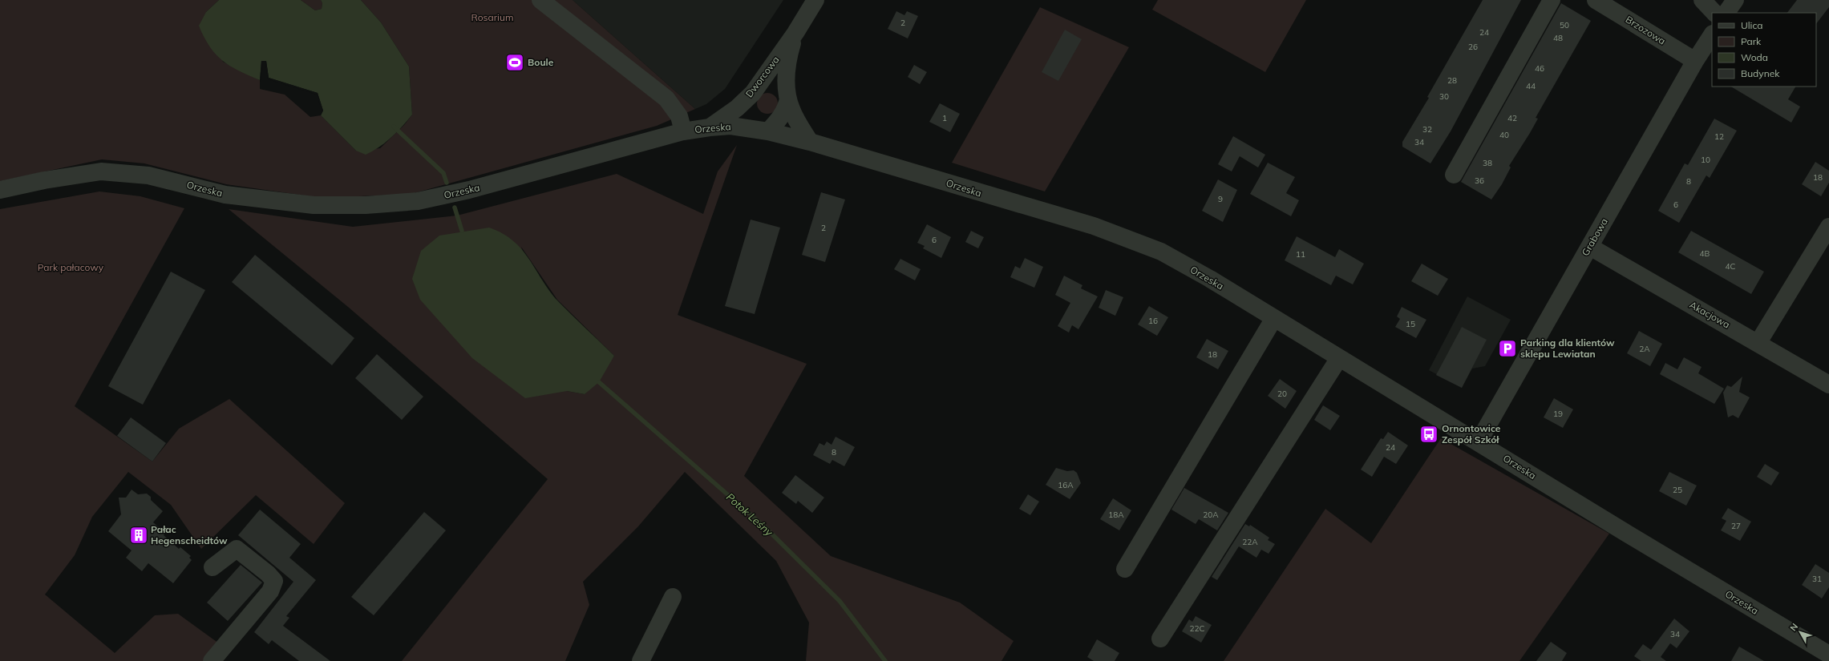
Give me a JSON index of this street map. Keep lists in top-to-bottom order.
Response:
{
  "streets": {
    "street": [
      "Brzozowa",
      "Dworcowa",
      "Orzeska",
      "Grabowa",
      "Akacjowa"
    ]
  },
  "crossings": [
    ["Brzozowa", "Grabowa"],
    ["Dworcowa", "Orzeska"],
    ["Orzeska", "Grabowa"],
    ["Grabowa", "Akacjowa"]
  ],
  "water": ["Potok Leśny"],
  "parks": ["Rosarium", "Park pałacowy"],
  "places": {
    "sports": ["Boule"],
    "parking": ["Parking dla klientów sklepu Lewiatan"],
    "bus stop": ["Ornontowice Zespół Szkół"],
    "building": ["Pałac Hegenscheidtów"]
  },
  "house_numbers": [
    "2",
    "50",
    "24",
    "48",
    "26",
    "46",
    "28",
    "44",
    "30",
    "1",
    "42",
    "32",
    "40",
    "12",
    "34",
    "10",
    "38",
    "18",
    "36",
    "8",
    "9",
    "6",
    "2",
    "6",
    "4B",
    "11",
    "4C",
    "16",
    "15",
    "2A",
    "18",
    "20",
    "19",
    "24",
    "8",
    "16A",
    "25",
    "18A",
    "20A",
    "27",
    "22A",
    "31",
    "22C",
    "34"
  ],
  "legend": [
    "Ulica",
    "Park",
    "Woda",
    "Budynek"
  ],
  "north": "top left"
}
